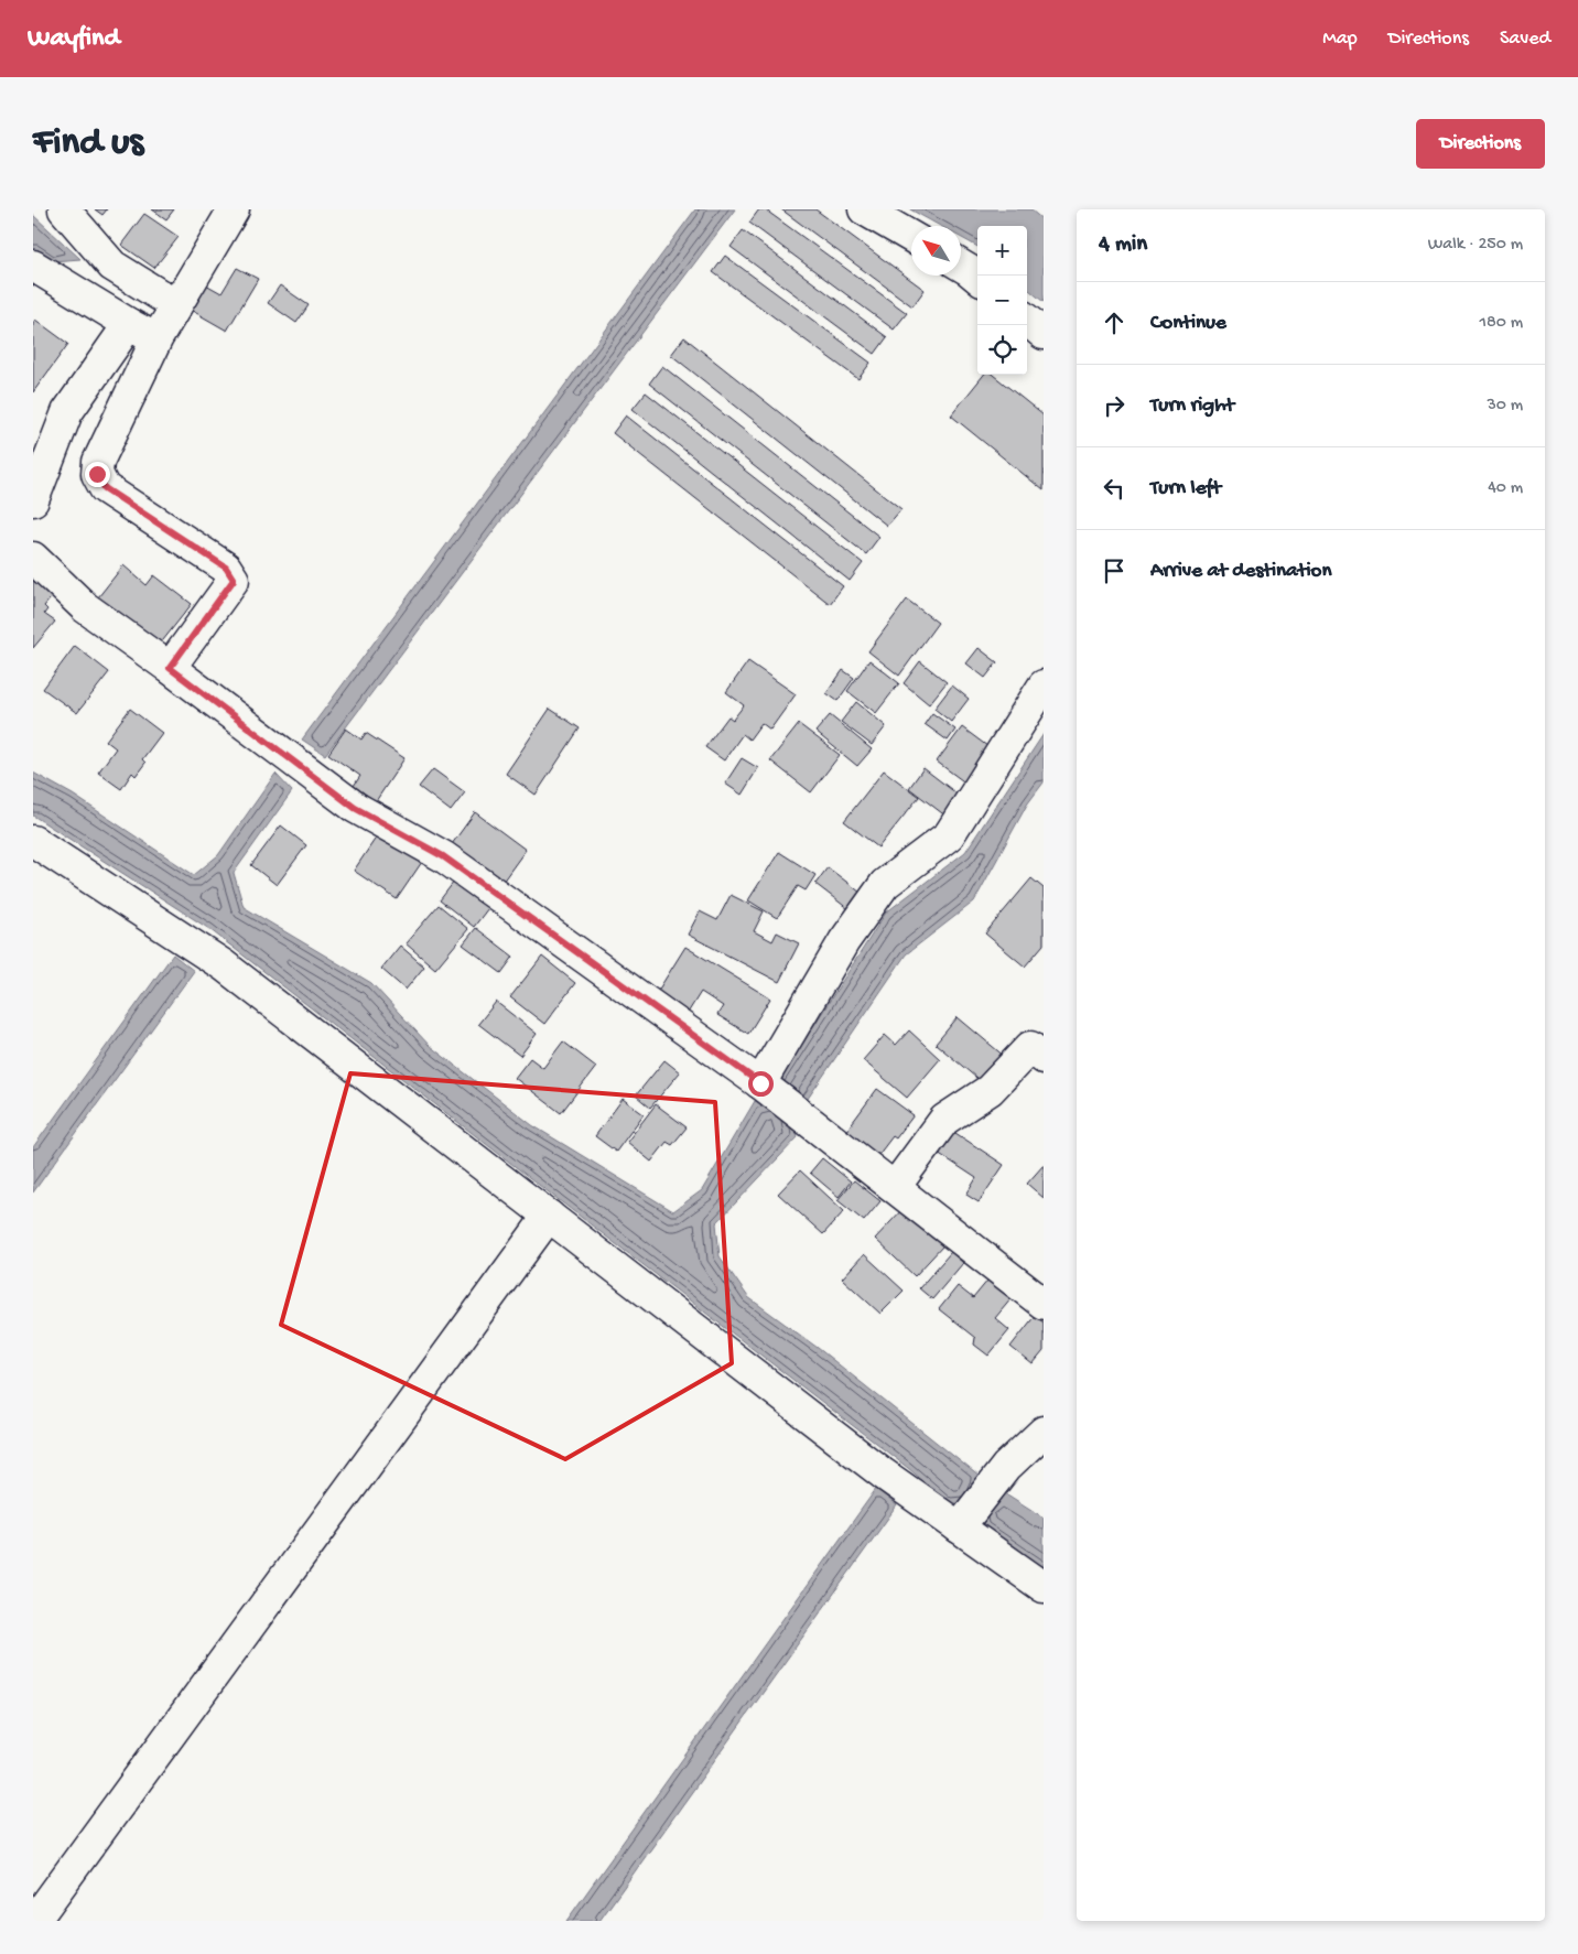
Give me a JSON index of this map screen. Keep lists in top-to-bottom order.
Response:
{
  "north": "top left",
  "page": {
    "header": "Wayfind",
    "nav": ["Map", "Directions", "Saved"],
    "buttons": "Directions",
    "title": "Find us",
    "heading": ["4 min", "Walk · 250 m"],
    "map_buttons": ["+", "−"],
    "list": [
      ["Continue", "180 m"],
      ["Turn right", "30 m"],
      ["Turn left", "40 m"],
      "Arrive at destination"
    ]
  }
}
